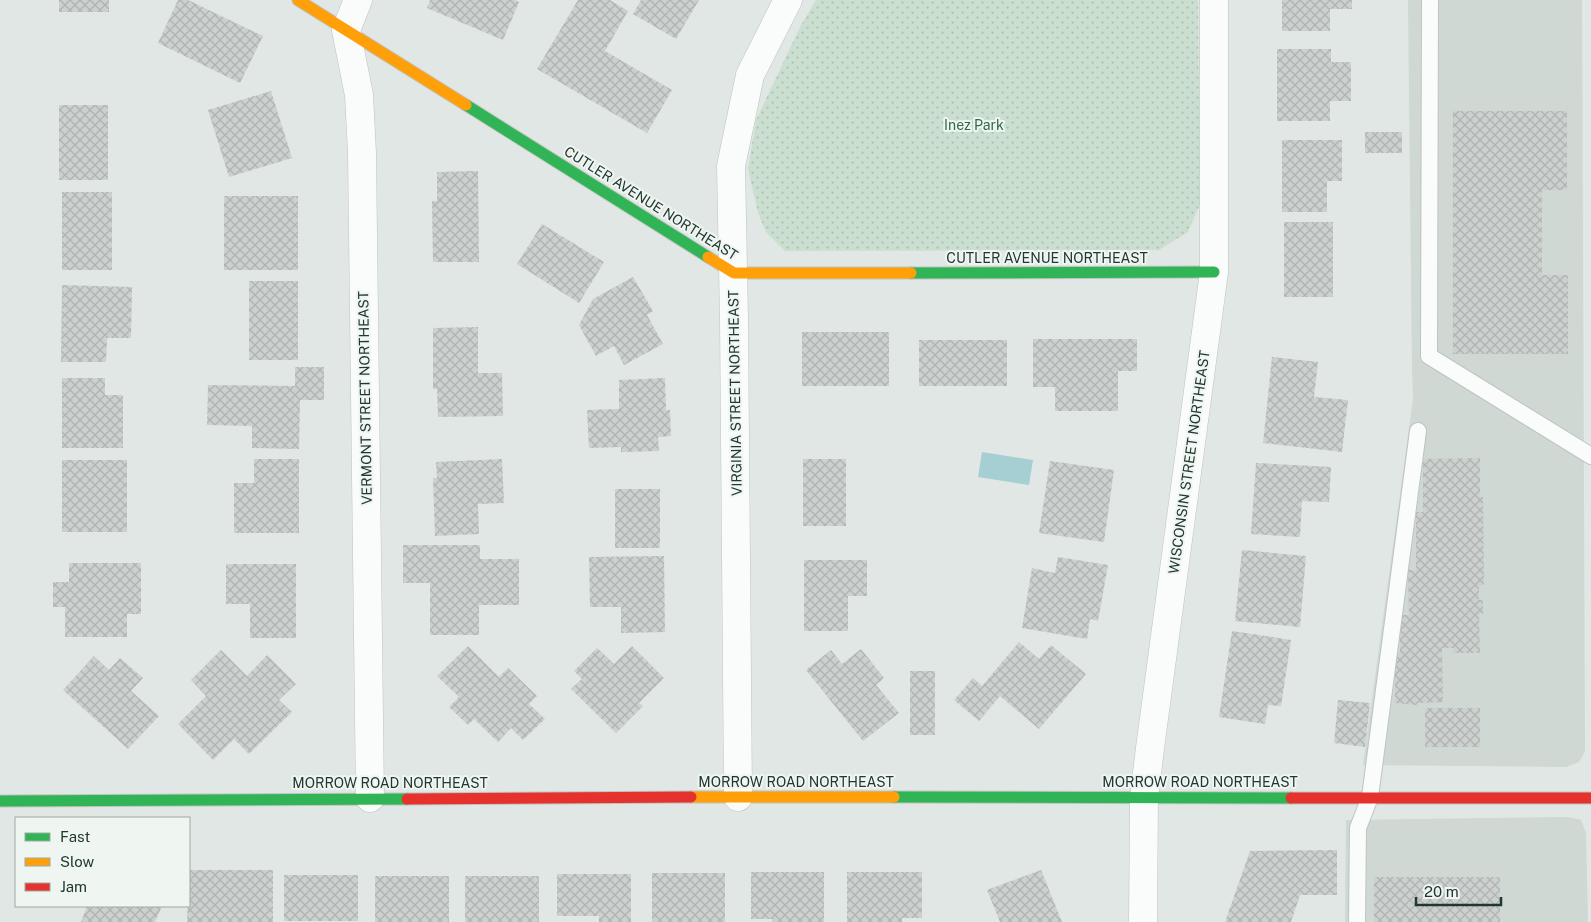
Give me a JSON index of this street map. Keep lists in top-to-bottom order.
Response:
{
  "streets": {
    "street": [
      "CUTLER AVENUE NORTHEAST",
      "VIRGINIA STREET NORTHEAST",
      "VERMONT STREET NORTHEAST",
      "WISCONSIN STREET NORTHEAST",
      "MORROW ROAD NORTHEAST"
    ]
  },
  "crossings": [
    ["CUTLER AVENUE NORTHEAST", "VIRGINIA STREET NORTHEAST"],
    ["CUTLER AVENUE NORTHEAST", "VERMONT STREET NORTHEAST"],
    ["CUTLER AVENUE NORTHEAST", "WISCONSIN STREET NORTHEAST"],
    ["VIRGINIA STREET NORTHEAST", "MORROW ROAD NORTHEAST"],
    ["VERMONT STREET NORTHEAST", "MORROW ROAD NORTHEAST"],
    ["WISCONSIN STREET NORTHEAST", "MORROW ROAD NORTHEAST"]
  ],
  "parks": ["Inez Park"],
  "legend": ["Fast", "Slow", "Jam"],
  "scale_bar": "20 m"
}
